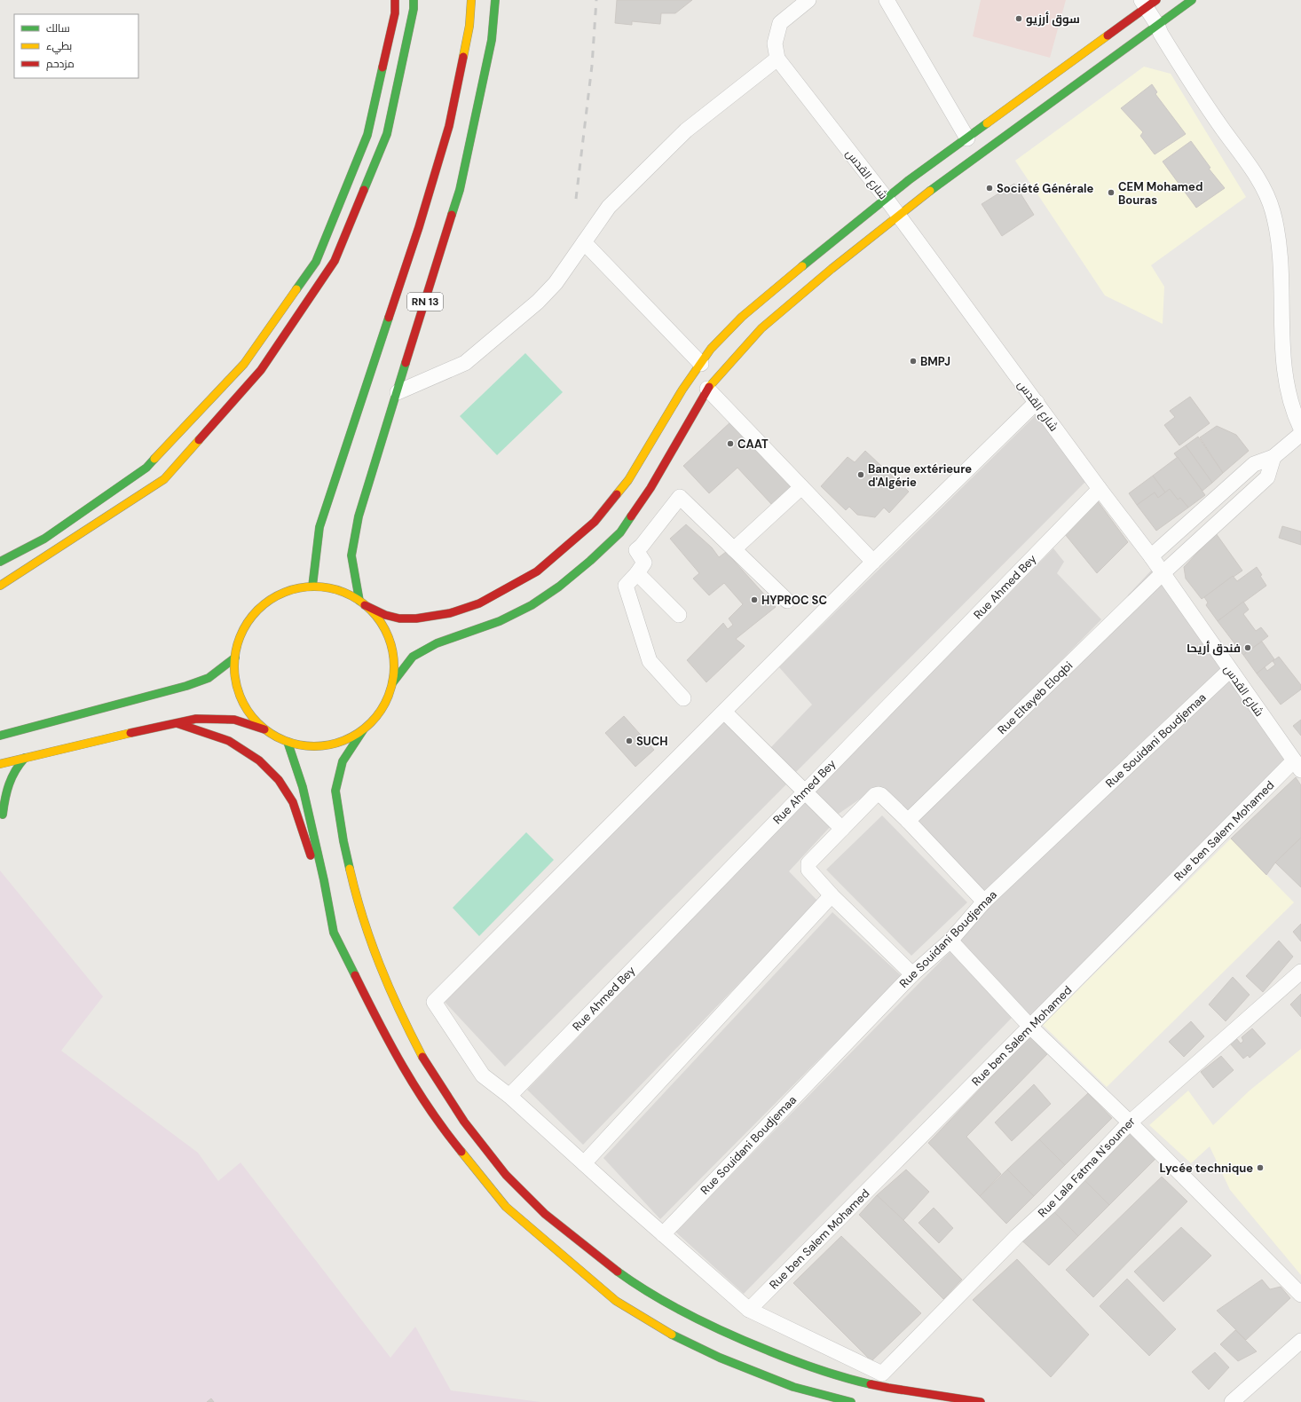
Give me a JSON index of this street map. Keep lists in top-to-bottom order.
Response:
{
  "streets": {
    "main road": ["RN 13"],
    "street": [
      "شارع القدس",
      "Rue Ahmed Bey",
      "Rue Eltayeb Eloqbi",
      "Rue Souidani Boudjemaa",
      "Rue ben Salem Mohamed",
      "Rue Lala Fatma N'soumer"
    ]
  },
  "crossings": [
    ["شارع القدس", "Rue Ahmed Bey"],
    ["شارع القدس", "Rue Eltayeb Eloqbi"],
    ["شارع القدس", "Rue Souidani Boudjemaa"],
    ["شارع القدس", "Rue ben Salem Mohamed"],
    ["Rue ben Salem Mohamed", "Rue Lala Fatma N'soumer"]
  ],
  "places": [
    "سوق أرزيو",
    "Société Générale",
    "CEM Mohamed Bouras",
    "BMPJ",
    "CAAT",
    "Banque extérieure d'Algérie",
    "HYPROC SC",
    "فندق أريحا",
    "SUCH",
    "Lycée technique"
  ],
  "legend": ["سالك", "بطيء", "مزدحم"]
}
